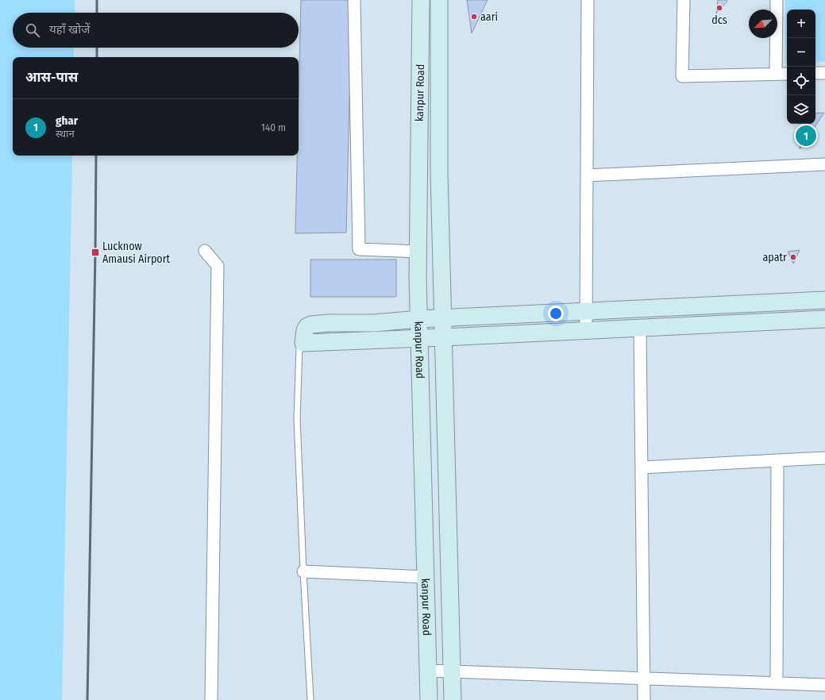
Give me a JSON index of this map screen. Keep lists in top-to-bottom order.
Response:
{
  "streets": {
    "street": ["kanpur Road"]
  },
  "places": {
    "other": ["dcs", "aari", "apatr"],
    "transit": ["Lucknow Amausi Airport"]
  },
  "north": "bottom left",
  "page": {
    "map_buttons": ["+", "−"],
    "search": "यहाँ खोजें",
    "heading": "आस-पास",
    "list": [
      {
        "mark": "1",
        "name": "ghar",
        "note": "स्थान",
        "value": "140 m"
      }
    ],
    "pins": "1"
  }
}
